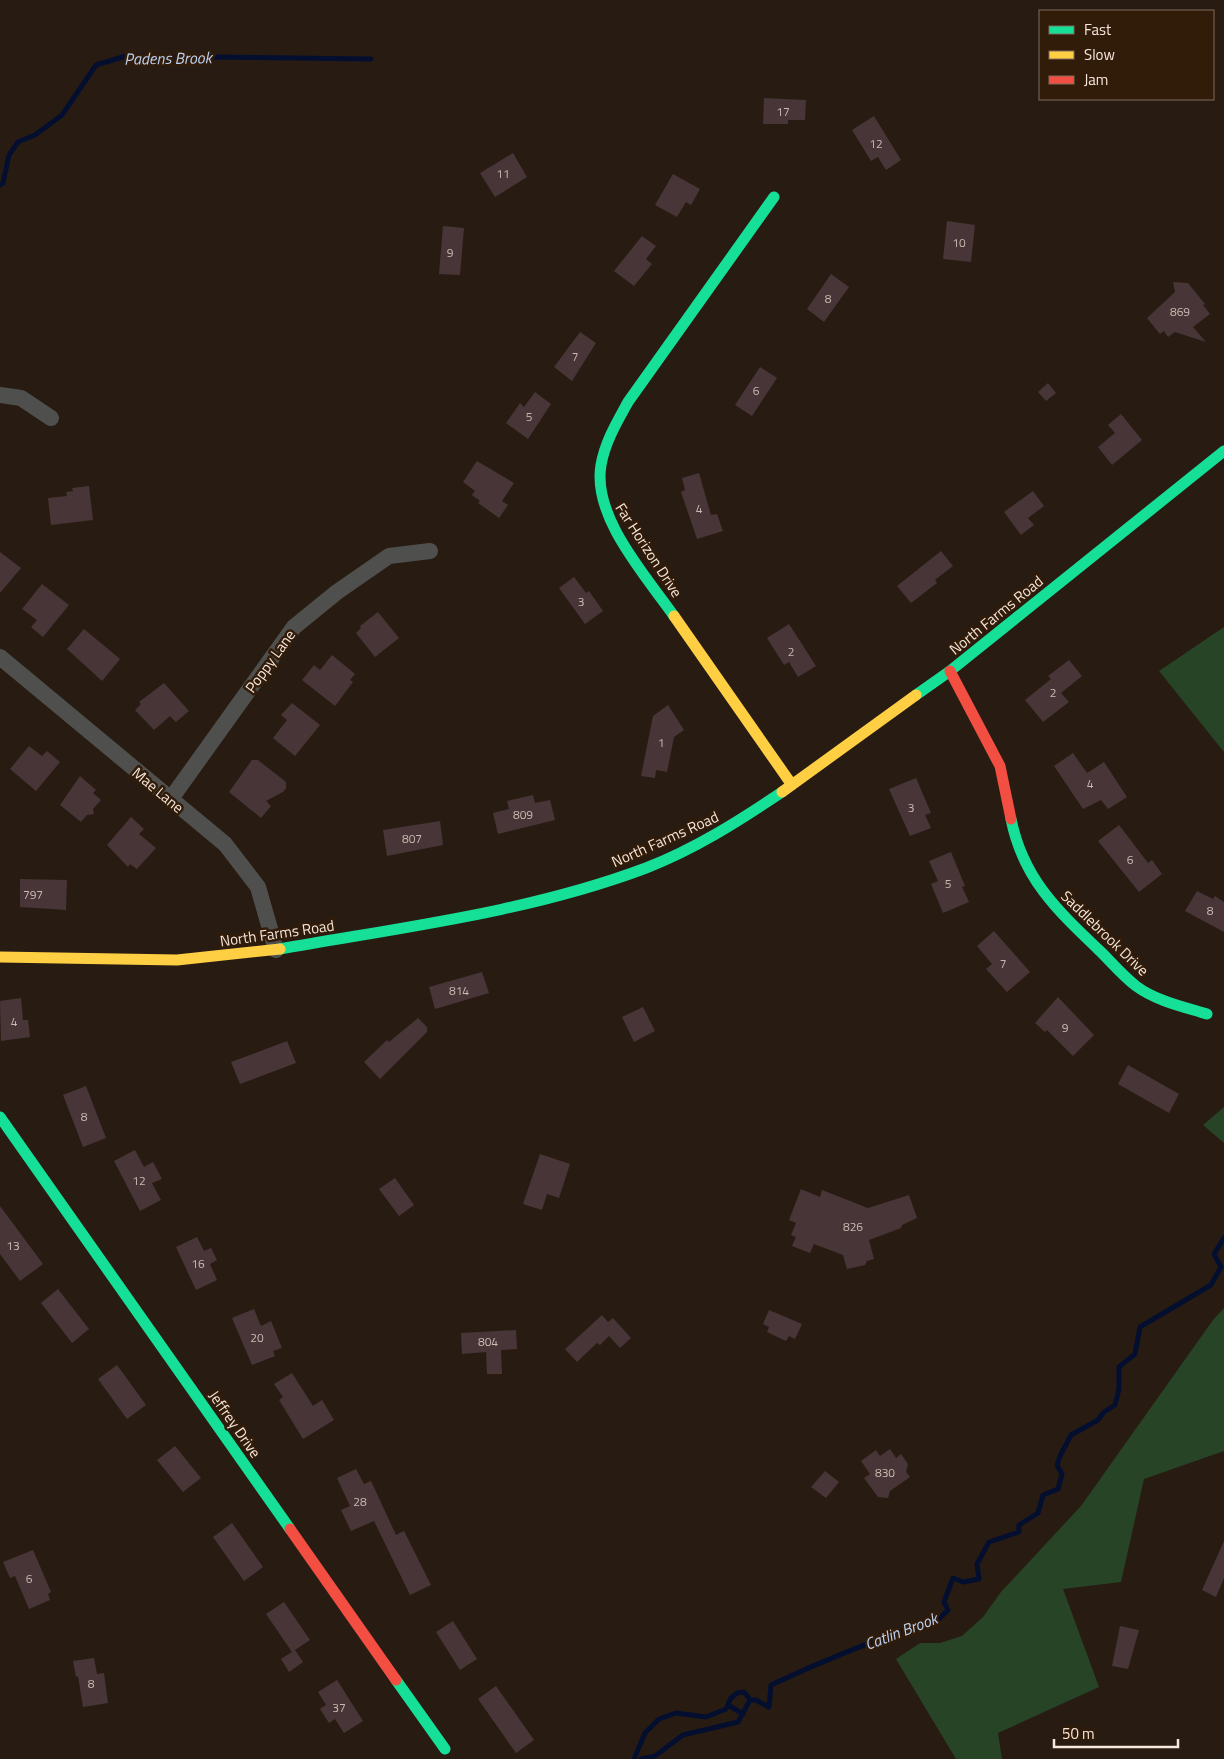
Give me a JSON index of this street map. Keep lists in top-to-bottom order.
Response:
{
  "streets": {
    "street": [
      "Far Horizon Drive",
      "North Farms Road",
      "Poppy Lane",
      "Mae Lane",
      "Saddlebrook Drive",
      "Jeffrey Drive"
    ]
  },
  "crossings": [
    ["Far Horizon Drive", "North Farms Road"],
    ["North Farms Road", "Mae Lane"],
    ["North Farms Road", "Saddlebrook Drive"],
    ["Poppy Lane", "Mae Lane"]
  ],
  "water": ["Padens Brook", "Catlin Brook"],
  "house_numbers": [
    "17",
    "12",
    "11",
    "10",
    "9",
    "8",
    "869",
    "7",
    "6",
    "5",
    "4",
    "3",
    "2",
    "2",
    "1",
    "4",
    "3",
    "809",
    "807",
    "6",
    "5",
    "797",
    "8",
    "7",
    "814",
    "4",
    "9",
    "8",
    "12",
    "826",
    "13",
    "16",
    "20",
    "804",
    "830",
    "28",
    "6",
    "8",
    "37"
  ],
  "legend": ["Fast", "Slow", "Jam"],
  "scale_bar": "50 m"
}
